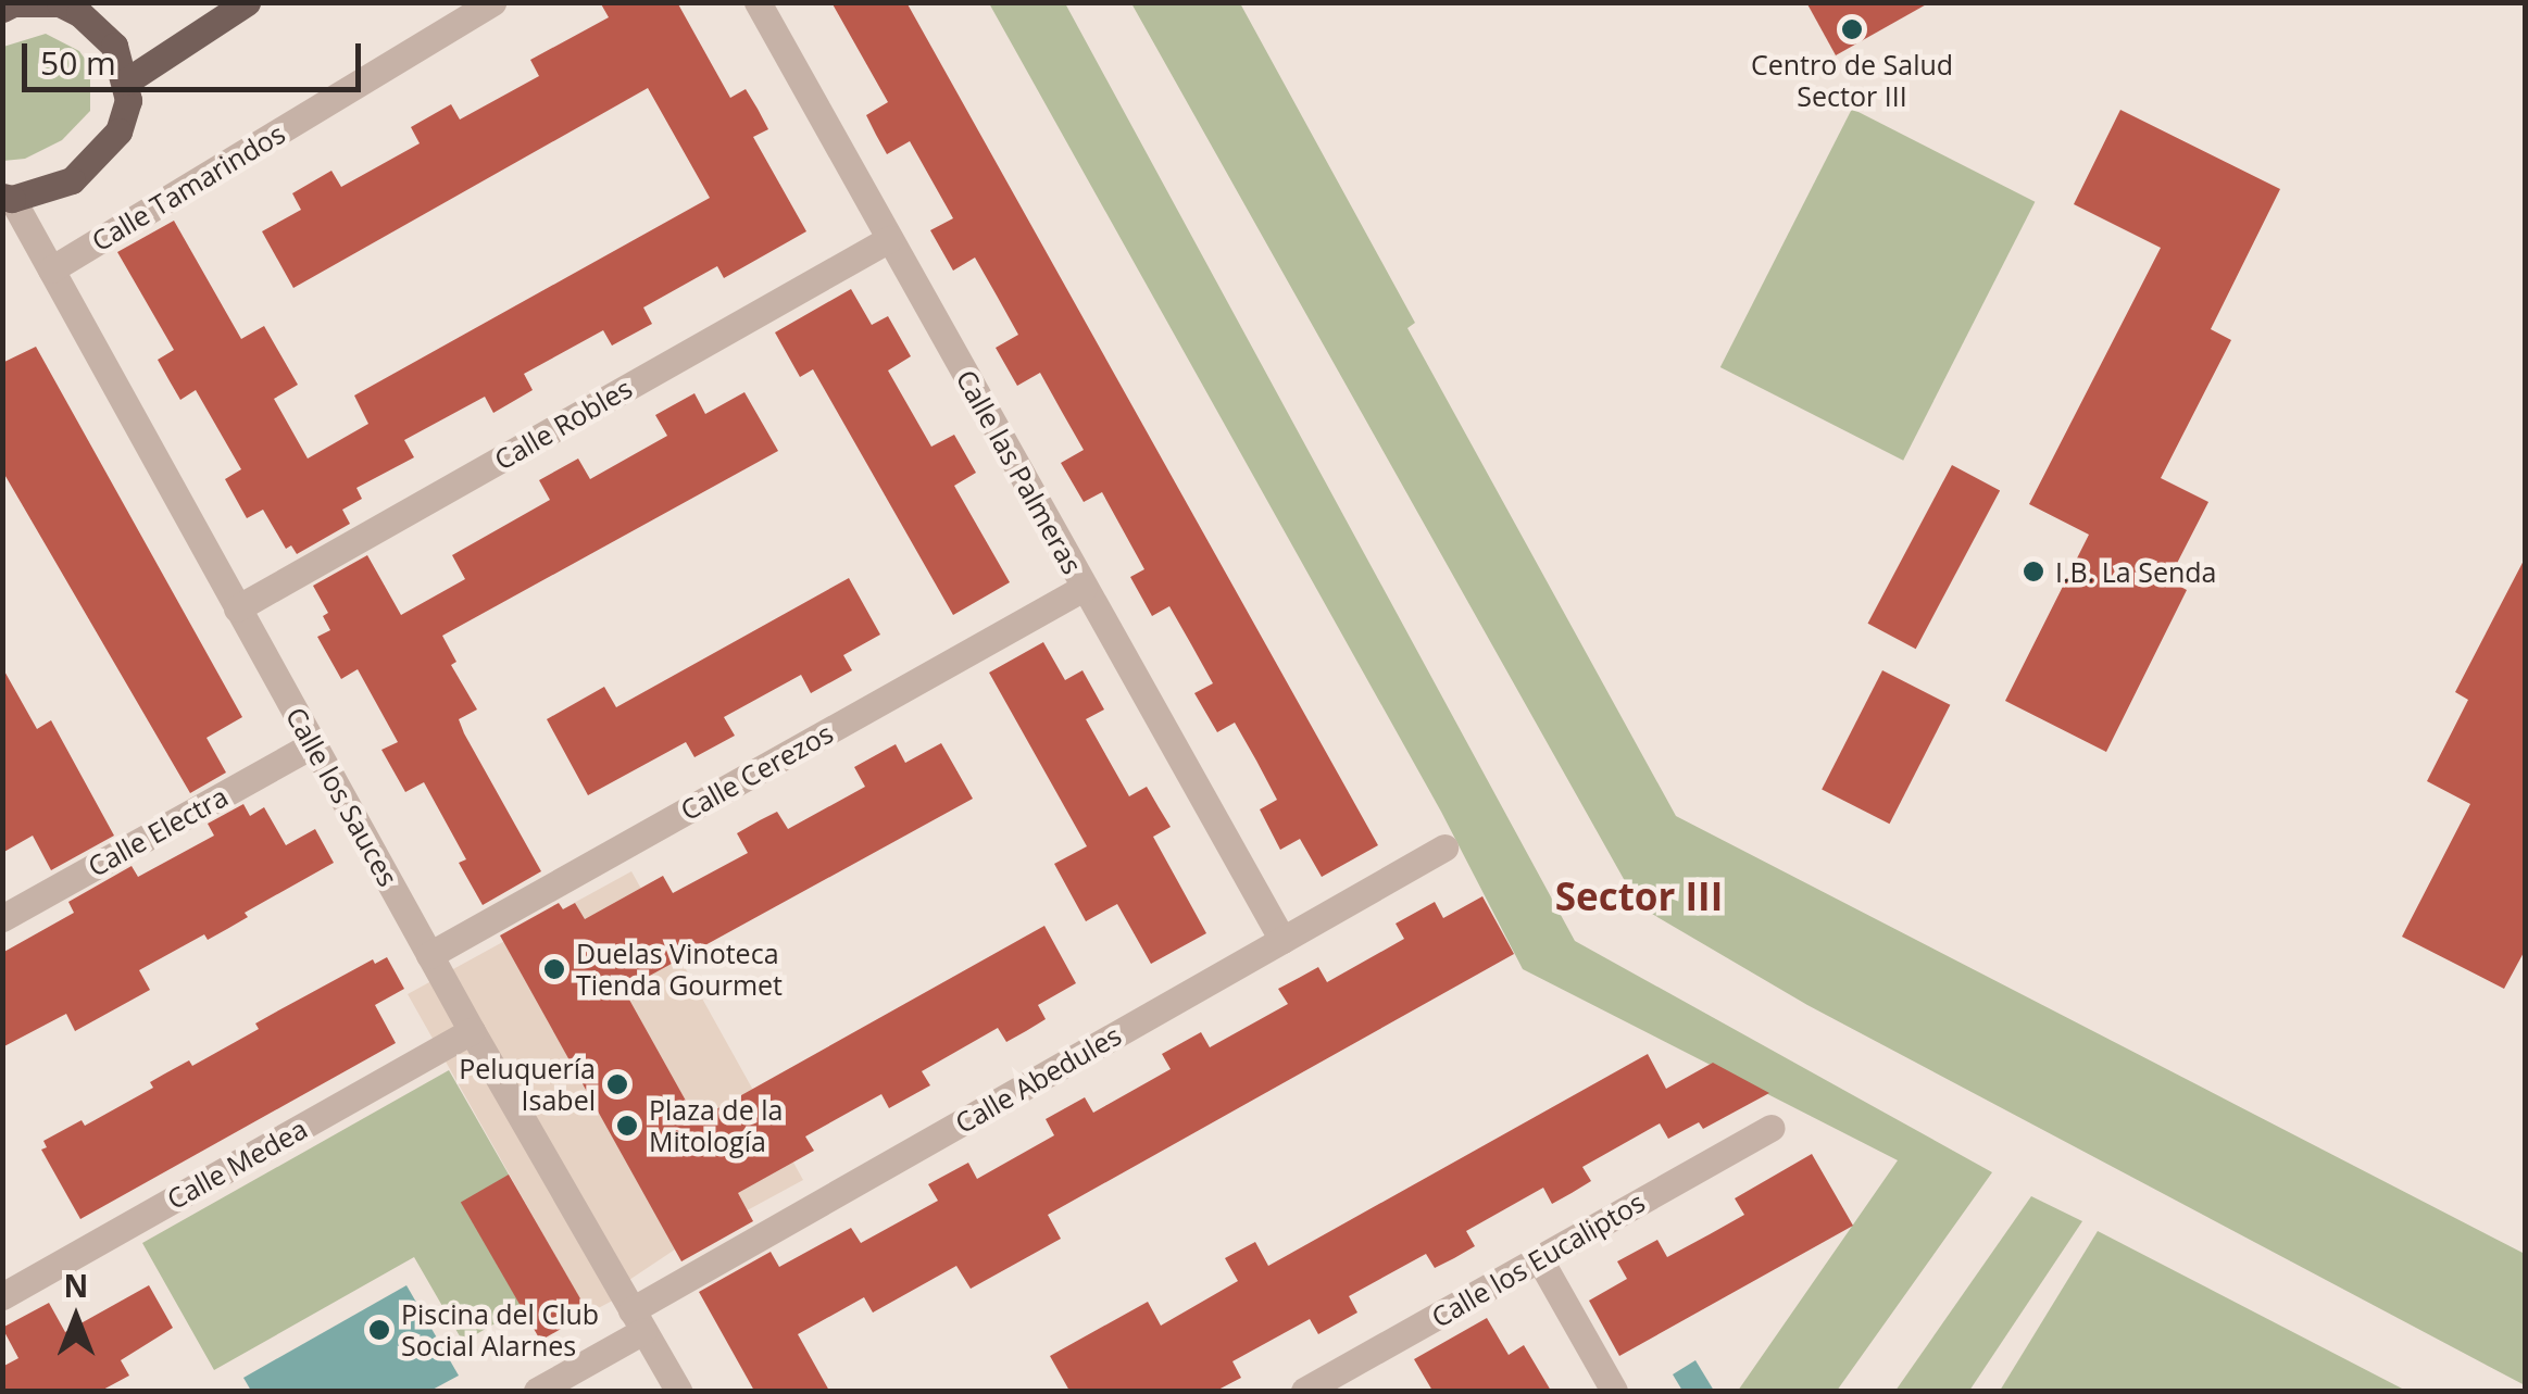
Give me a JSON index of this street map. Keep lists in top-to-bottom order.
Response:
{
  "streets": {
    "street": [
      "Calle Tamarindos",
      "Calle Robles",
      "Calle las Palmeras",
      "Calle Cerezos",
      "Calle los Sauces",
      "Calle Electra",
      "Calle Abedules",
      "Calle Medea",
      "Calle los Eucaliptos"
    ]
  },
  "crossings": [
    ["Calle Tamarindos", "Calle los Sauces"],
    ["Calle Robles", "Calle las Palmeras"],
    ["Calle Robles", "Calle los Sauces"],
    ["Calle las Palmeras", "Calle Cerezos"],
    ["Calle las Palmeras", "Calle Abedules"],
    ["Calle Cerezos", "Calle los Sauces"],
    ["Calle los Sauces", "Calle Electra"],
    ["Calle los Sauces", "Calle Abedules"],
    ["Calle los Sauces", "Calle Medea"]
  ],
  "districts": ["Sector III"],
  "places": [
    "Centro de Salud Sector III",
    "I.B. La Senda",
    "Duelas Vinoteca Tienda Gourmet",
    "Peluquería Isabel",
    "Plaza de la Mitología",
    "Piscina del Club Social Alarnes"
  ],
  "scale_bar": "50 m",
  "north": "top"
}
